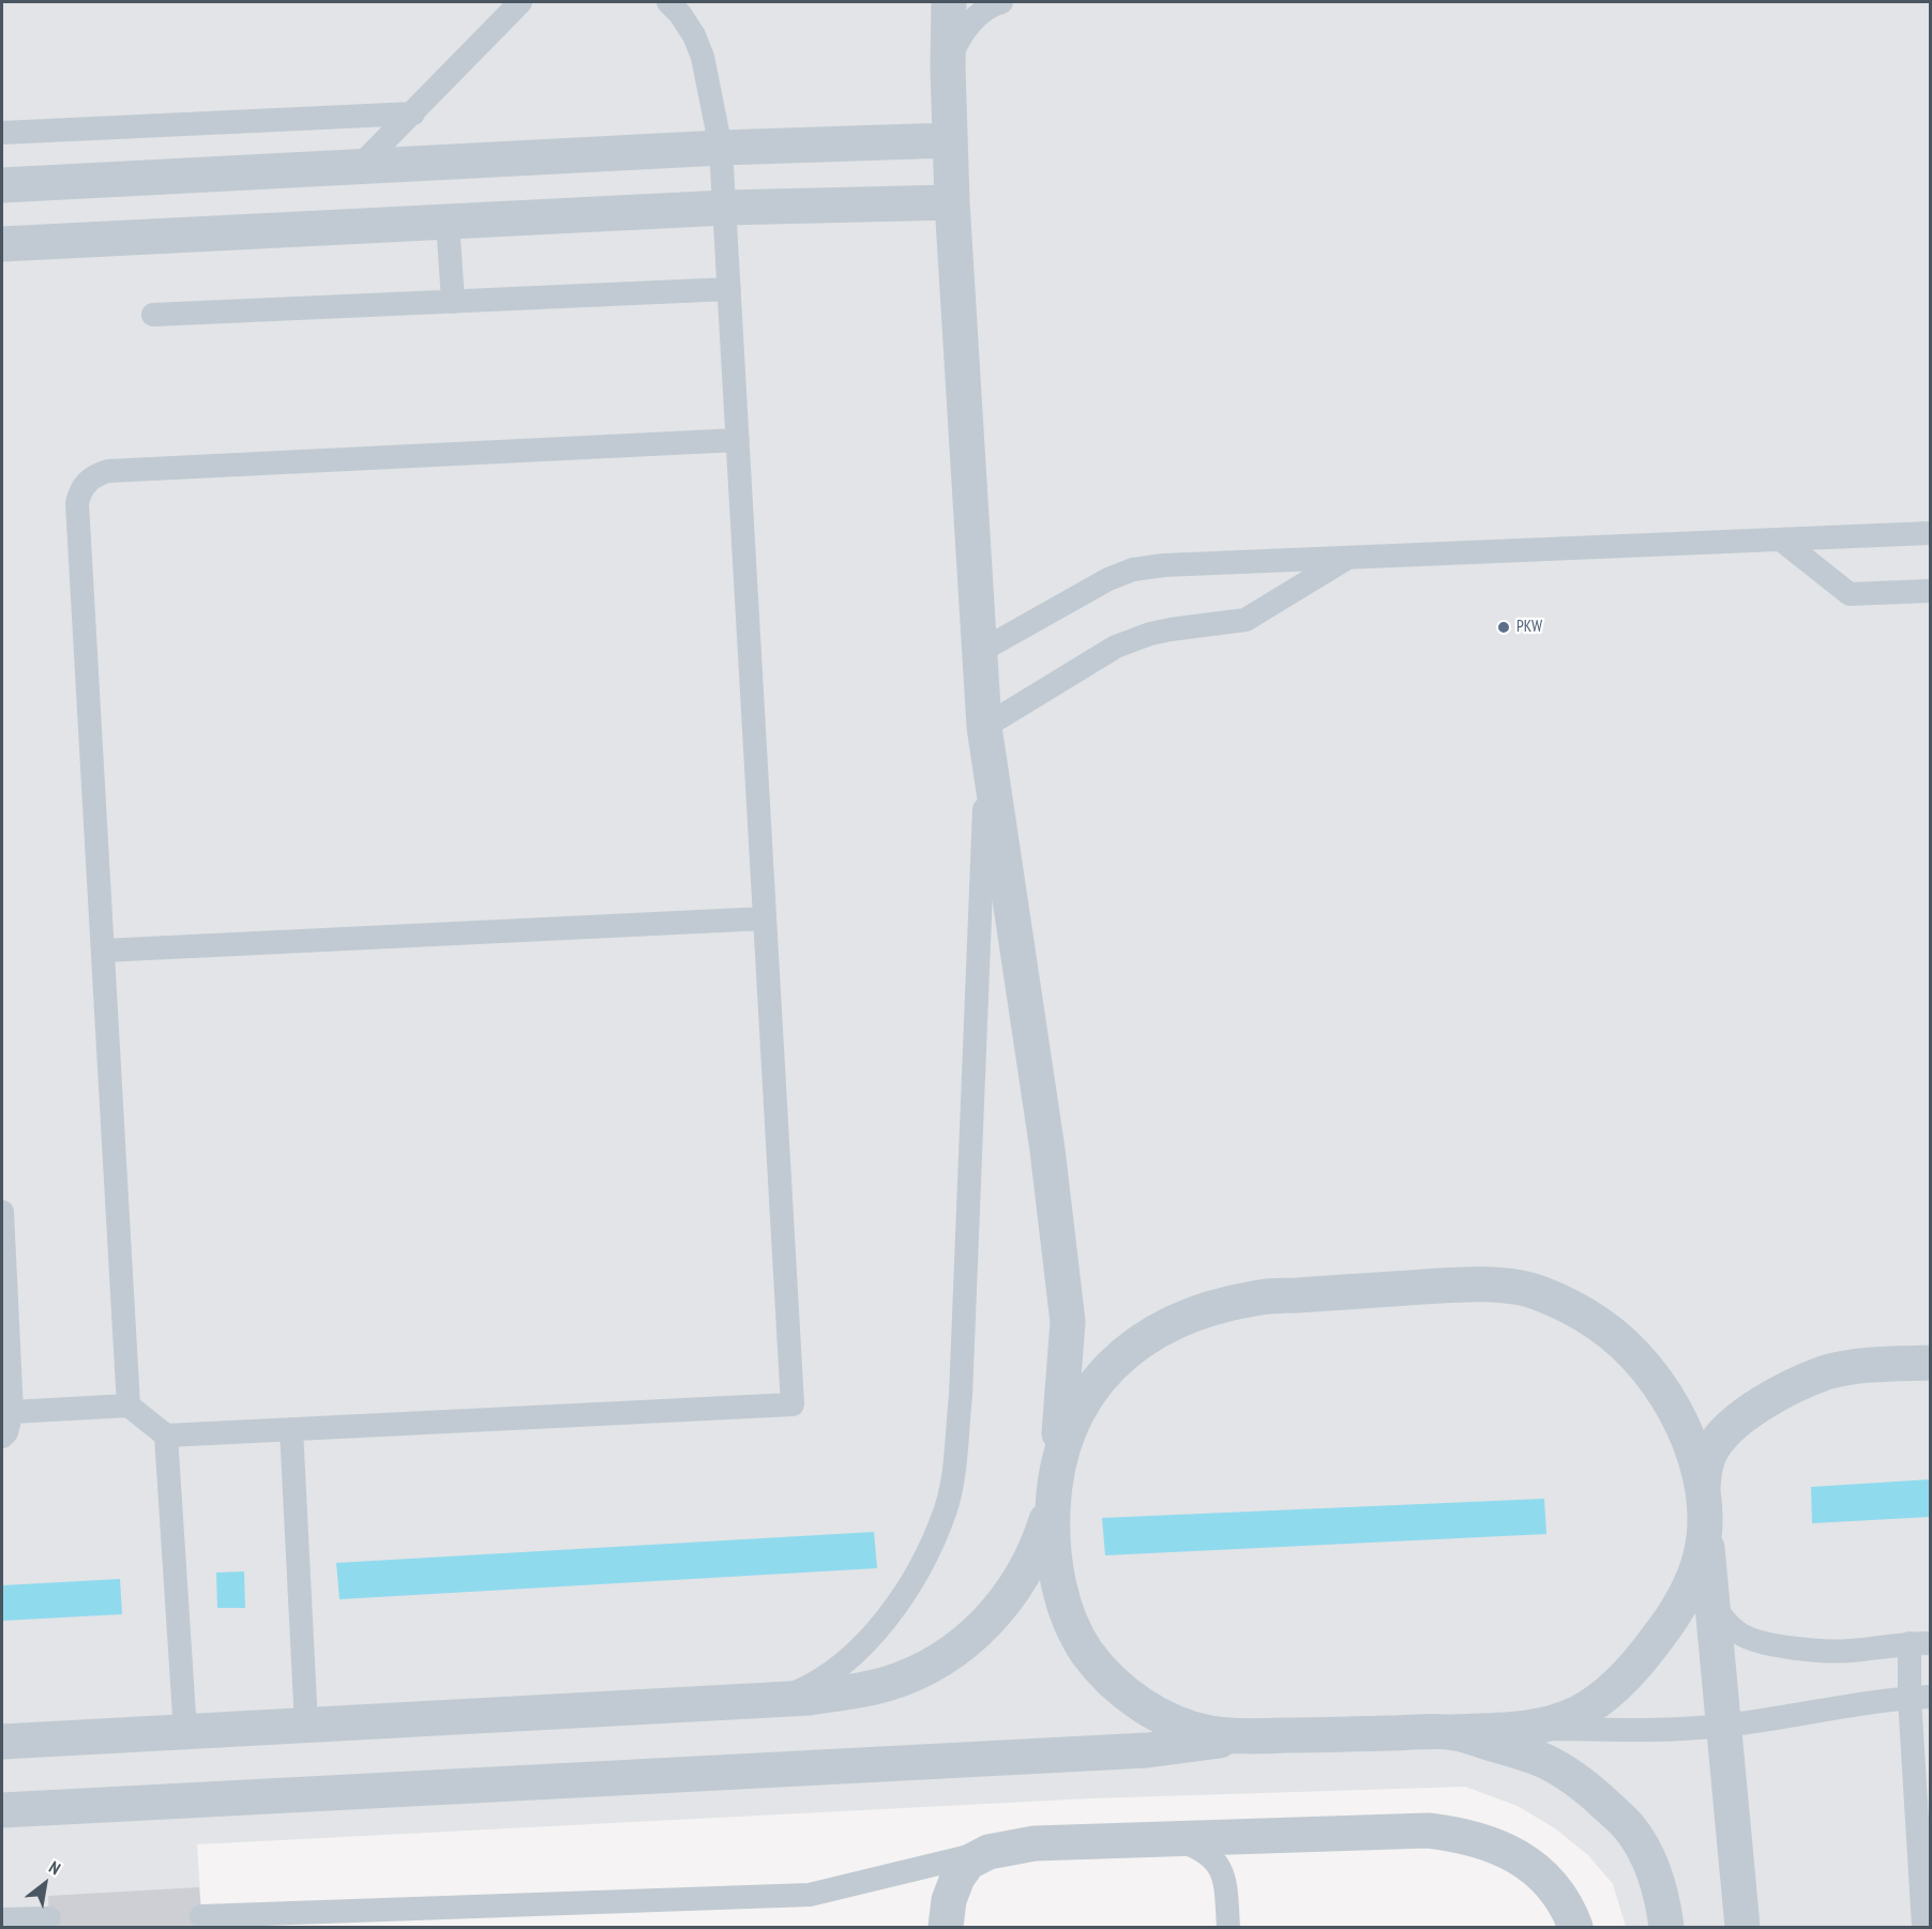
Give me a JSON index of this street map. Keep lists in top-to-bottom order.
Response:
{
  "places": ["PKW"],
  "north": "top right"
}
